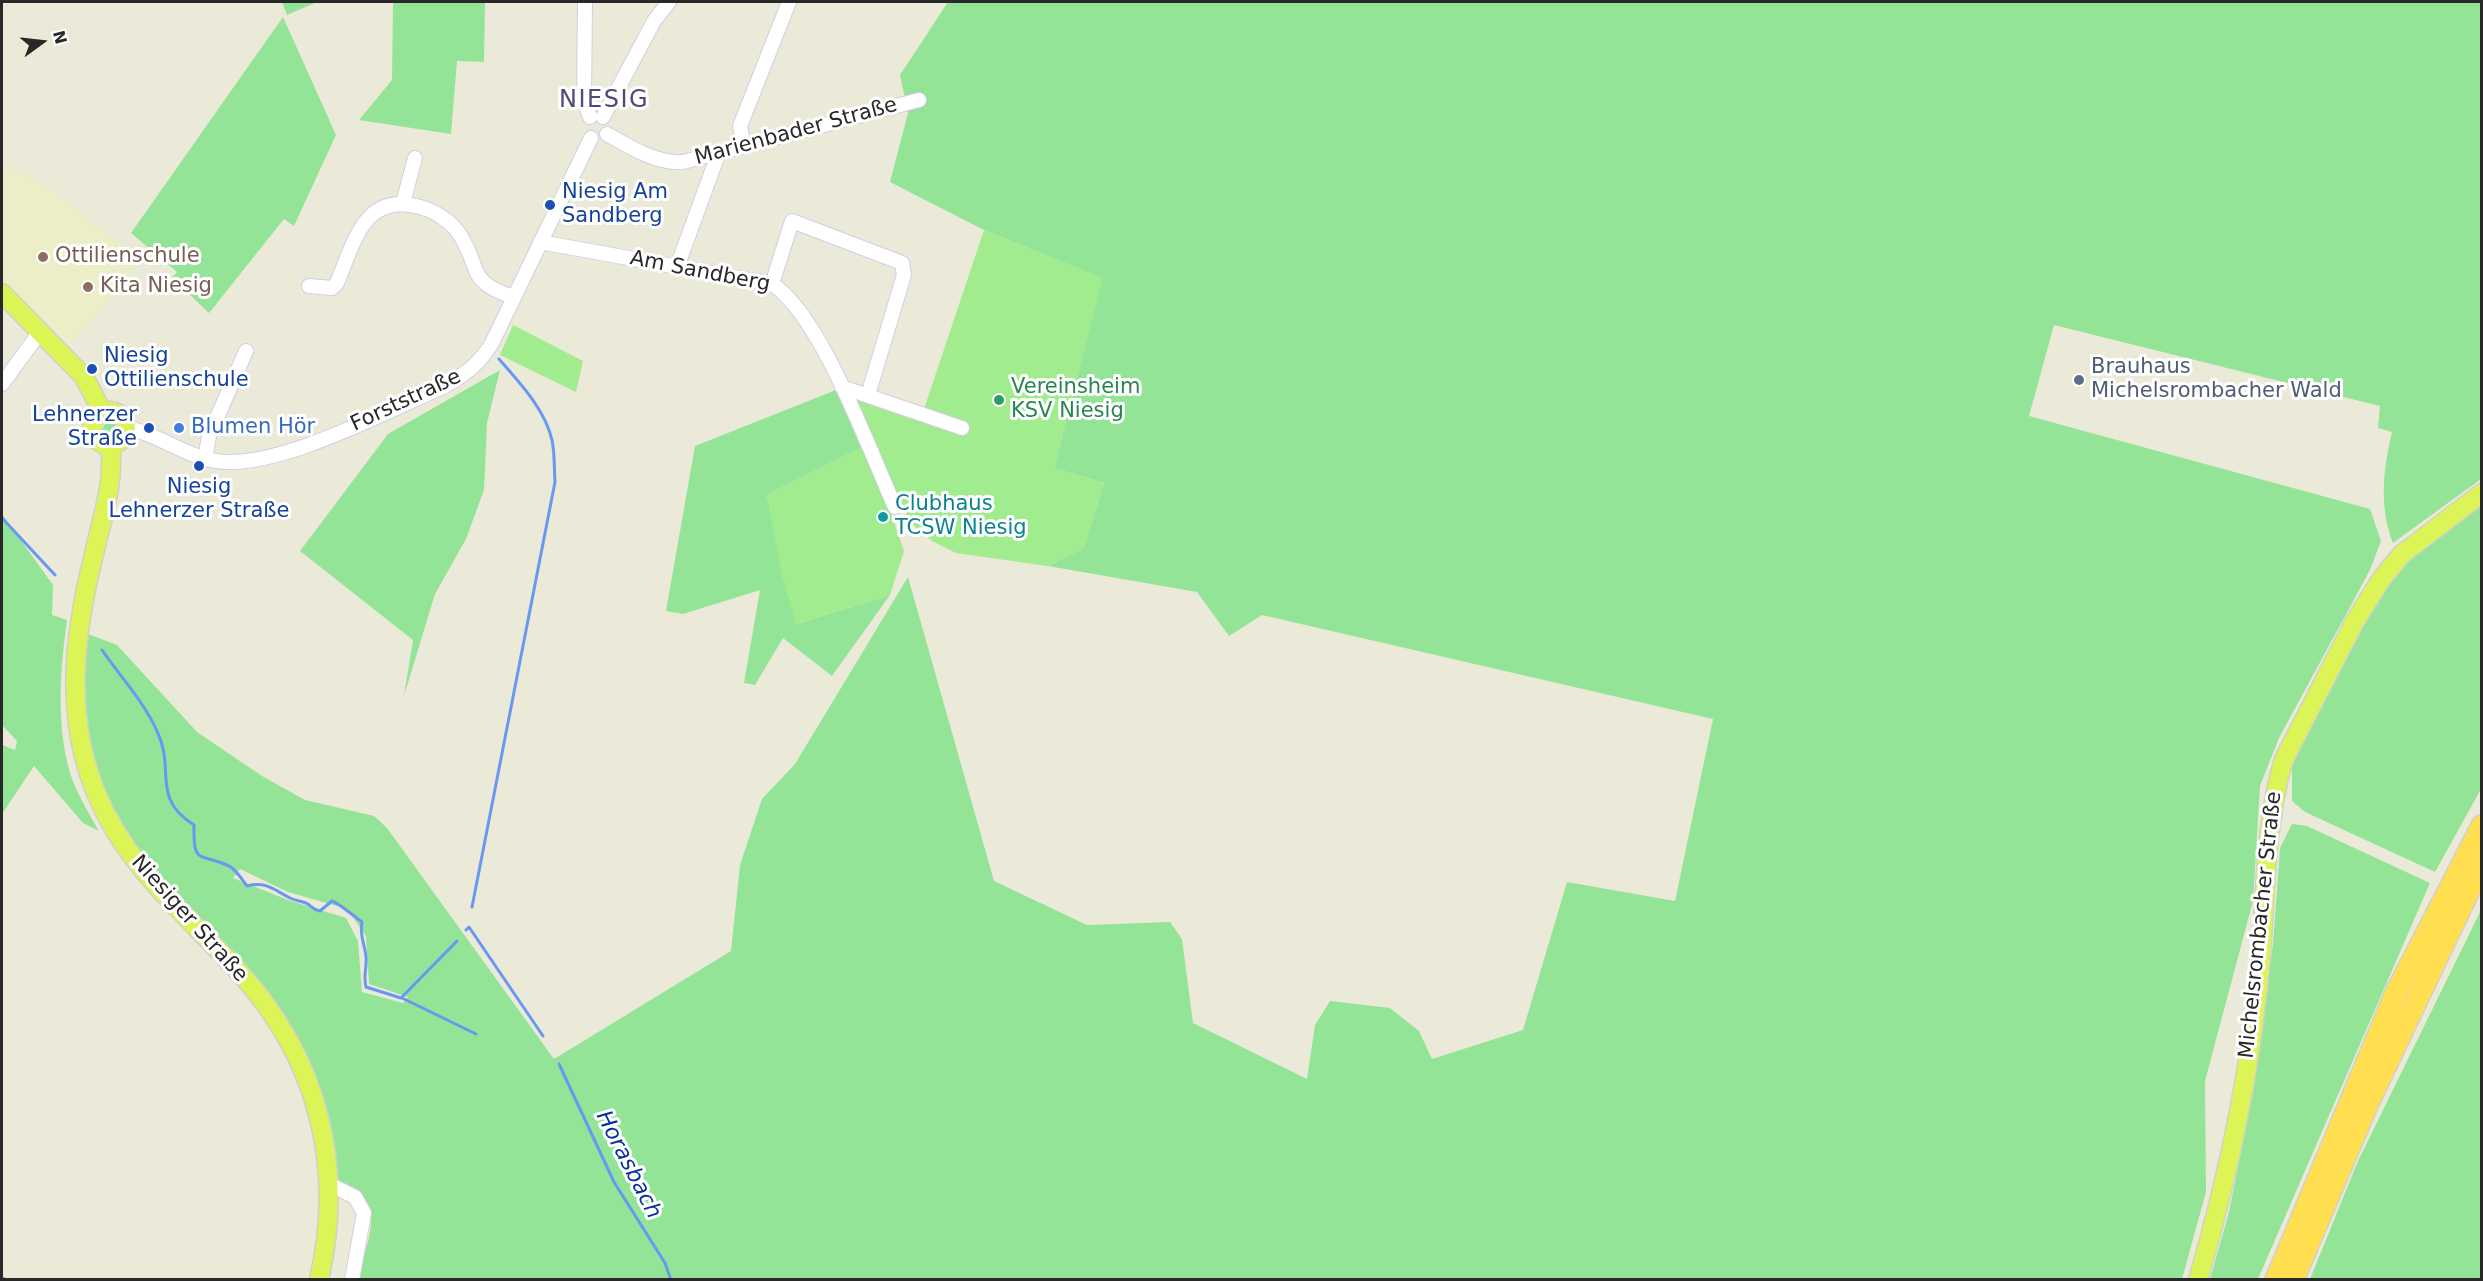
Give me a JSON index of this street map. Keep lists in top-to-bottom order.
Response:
{
  "streets": {
    "main road": ["Niesiger Straße", "Michelsrombacher Straße"],
    "street": ["Marienbader Straße", "Am Sandberg", "Forststraße"]
  },
  "crossings": [
    ["Marienbader Straße", "Forststraße"],
    ["Am Sandberg", "Forststraße"],
    ["Forststraße", "Niesiger Straße"]
  ],
  "districts": ["NIESIG"],
  "water": ["Horasbach"],
  "places": [
    "Niesig Am Sandberg",
    "Ottilienschule",
    "Kita Niesig",
    "Niesig Ottilienschule",
    "Brauhaus Michelsrombacher Wald",
    "Vereinsheim KSV Niesig",
    "Lehnerzer Straße",
    "Blumen Hör",
    "Niesig Lehnerzer Straße",
    "Clubhaus TCSW Niesig"
  ],
  "north": "right"
}
